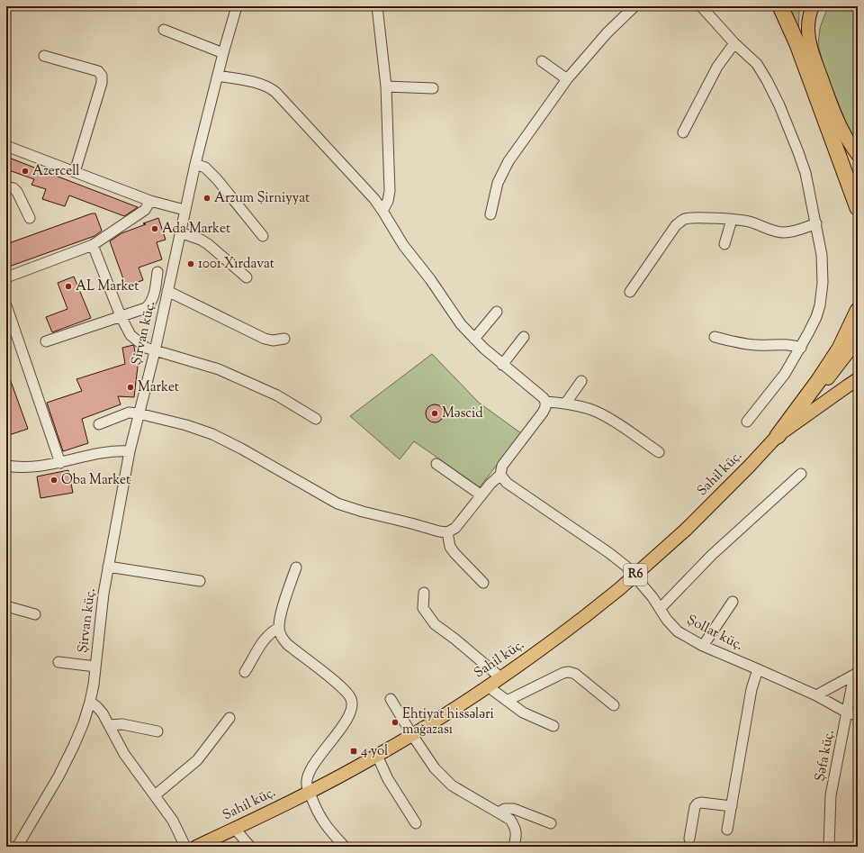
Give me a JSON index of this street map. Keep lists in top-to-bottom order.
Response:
{
  "streets": {
    "main road": ["Sahil küç.", "R6"],
    "street": ["Şirvan küç.", "Şollar küç.", "Şəfa küç."]
  },
  "crossings": [
    ["Sahil küç.", "R6"],
    ["Şollar küç.", "Şəfa küç."]
  ],
  "places": {
    "other": [
      "Azercell",
      "Arzum Şirniyyat",
      "Ada Market",
      "1001 Xırdavat",
      "AL Market",
      "Market",
      "Məscid",
      "Oba Market",
      "Ehtiyat hissələri mağazası"
    ],
    "transit": ["4 yol"]
  }
}
